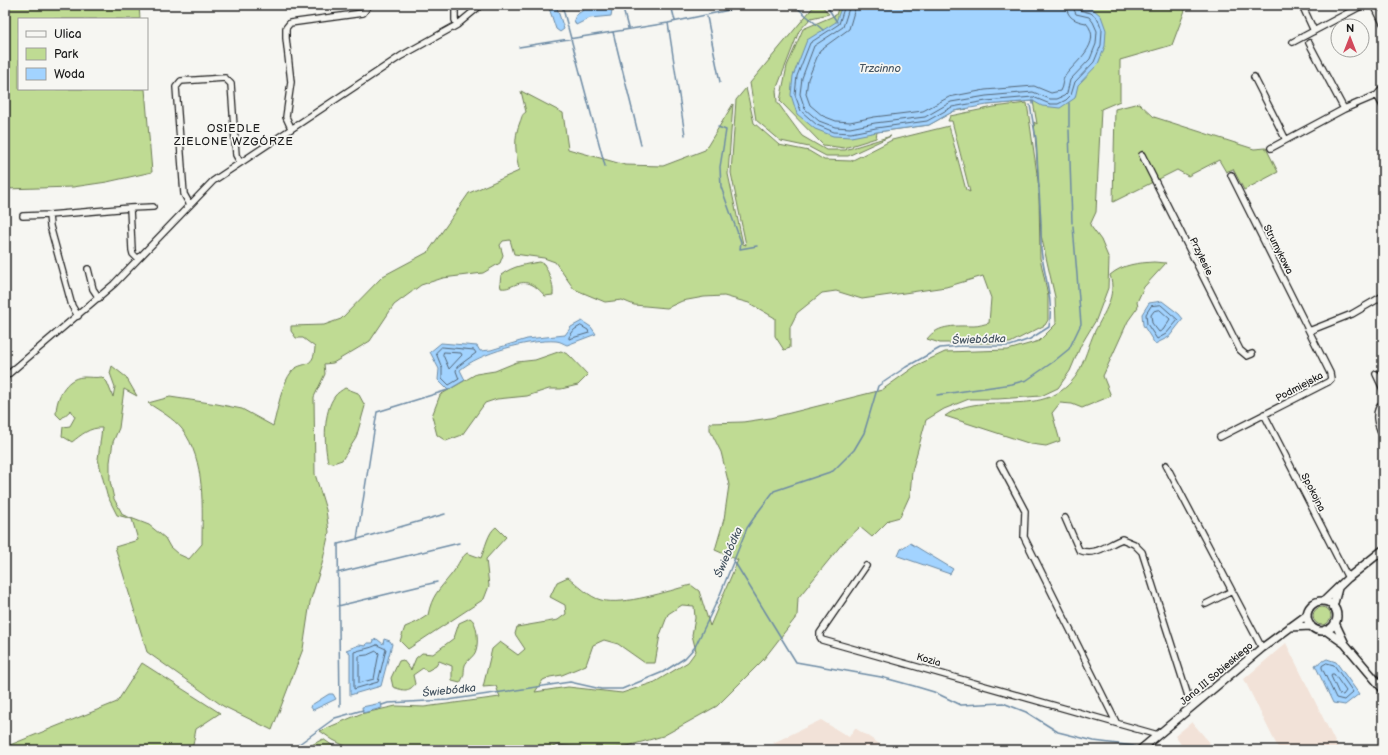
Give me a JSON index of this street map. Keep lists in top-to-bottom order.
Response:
{
  "streets": {
    "street": [
      "Strumykowa",
      "Przylesie",
      "Podmiejska",
      "Spokojna",
      "Kozia",
      "Jana III Sobieskiego"
    ]
  },
  "crossings": [
    ["Strumykowa", "Podmiejska"],
    ["Podmiejska", "Spokojna"],
    ["Kozia", "Jana III Sobieskiego"]
  ],
  "districts": ["OSIEDLE ZIELONE WZGÓRZE"],
  "water": ["Trzcinno", "Świebódka"],
  "legend": ["Ulica", "Park", "Woda"],
  "north": "top"
}
